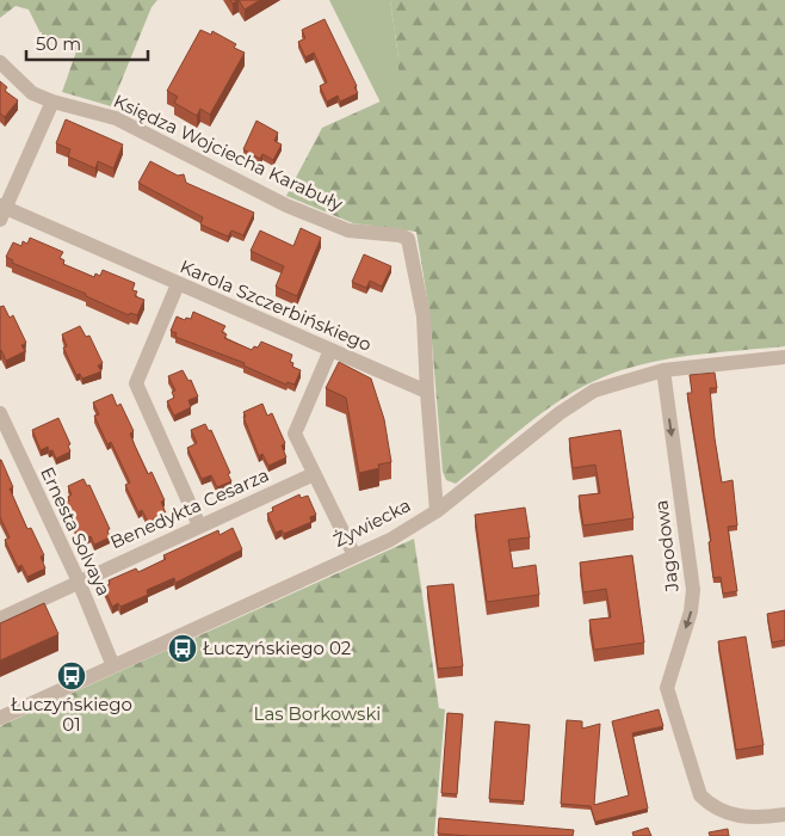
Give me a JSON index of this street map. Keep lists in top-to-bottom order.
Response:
{
  "streets": {
    "street": [
      "Księdza Wojciecha Karabuły",
      "Karola Szczerbińskiego",
      "Benedykta Cesarza",
      "Żywiecka",
      "Ernesta Solvaya",
      "Jagodowa"
    ]
  },
  "crossings": [
    ["Księdza Wojciecha Karabuły", "Karola Szczerbińskiego"],
    ["Benedykta Cesarza", "Ernesta Solvaya"],
    ["Żywiecka", "Ernesta Solvaya"],
    ["Żywiecka", "Jagodowa"]
  ],
  "one_way": ["Jagodowa"],
  "parks": ["Las Borkowski"],
  "places": {
    "bus stop": ["Łuczyńskiego 02", "Łuczyńskiego 01"]
  },
  "scale_bar": "50 m"
}
